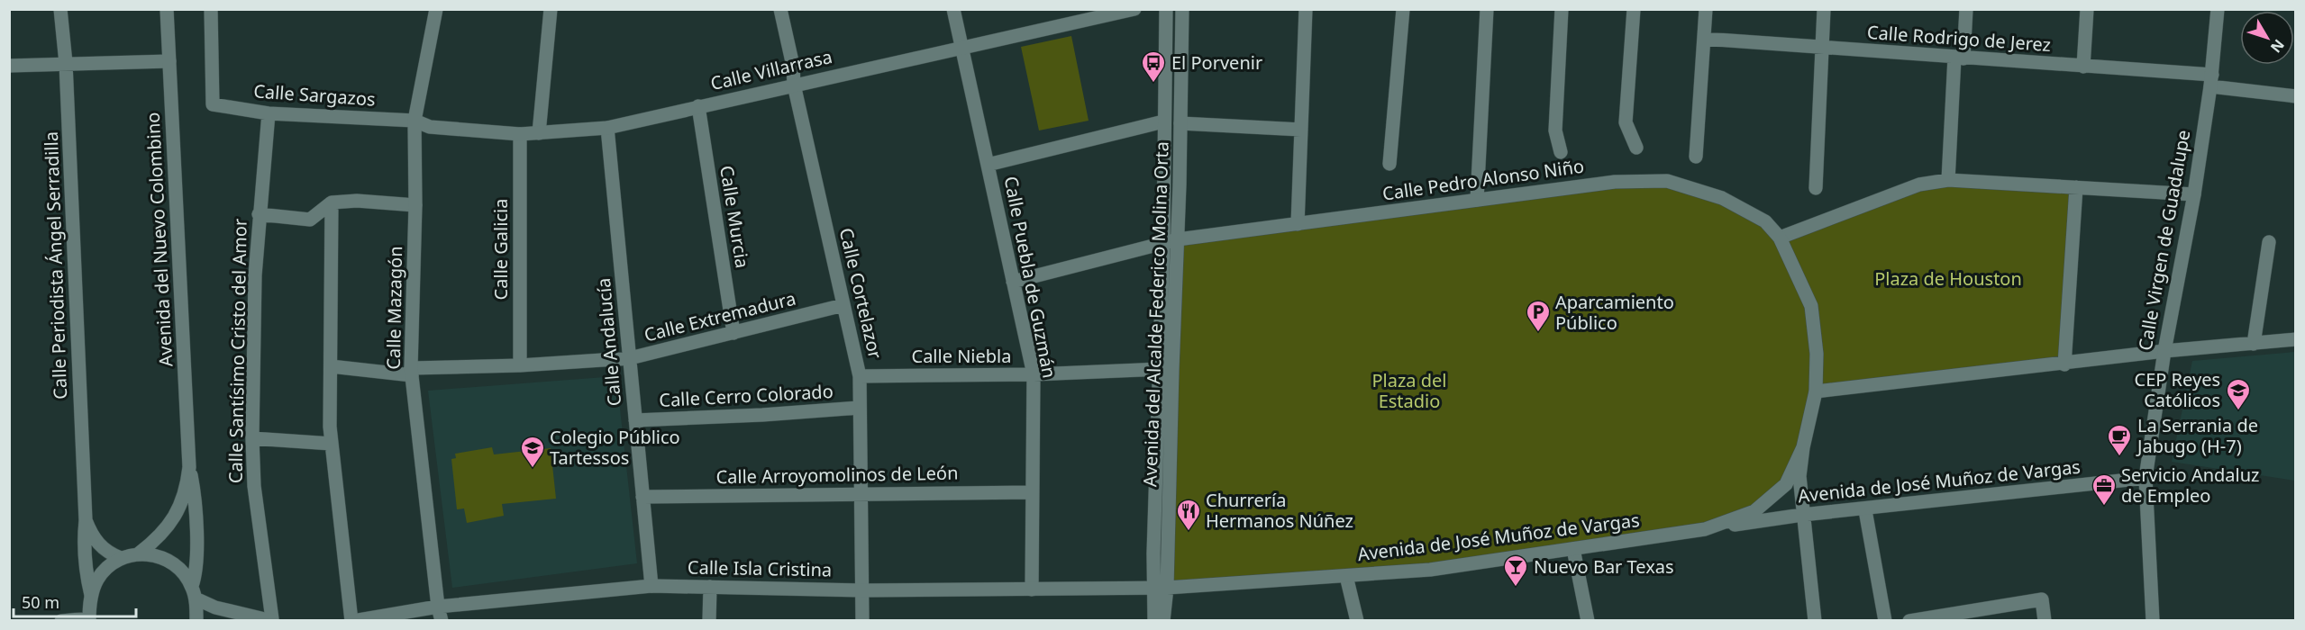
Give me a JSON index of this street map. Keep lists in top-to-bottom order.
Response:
{
  "streets": {
    "street": [
      "Calle Rodrigo de Jerez",
      "Calle Villarrasa",
      "Calle Sargazos",
      "Calle Pedro Alonso Niño",
      "Calle Murcia",
      "Avenida del Nuevo Colombino",
      "Calle Virgen de Guadalupe",
      "Calle Galicia",
      "Calle Periodista Ángel Serradilla",
      "Calle Puebla de Guzmán",
      "Calle Cortelazor",
      "Calle Mazagón",
      "Avenida del Alcalde Federico Molina Orta",
      "Calle Extremadura",
      "Calle Andalucía",
      "Calle Santísimo Cristo del Amor",
      "Calle Niebla",
      "Calle Cerro Colorado",
      "Calle Arroyomolinos de León",
      "Avenida de José Muñoz de Vargas",
      "Calle Isla Cristina"
    ]
  },
  "crossings": [
    ["Calle Rodrigo de Jerez", "Calle Virgen de Guadalupe"],
    ["Calle Villarrasa", "Calle Sargazos"],
    ["Calle Villarrasa", "Calle Murcia"],
    ["Calle Villarrasa", "Calle Galicia"],
    ["Calle Villarrasa", "Calle Puebla de Guzmán"],
    ["Calle Villarrasa", "Calle Cortelazor"],
    ["Calle Villarrasa", "Calle Mazagón"],
    ["Calle Villarrasa", "Calle Andalucía"],
    ["Calle Sargazos", "Calle Mazagón"],
    ["Calle Sargazos", "Calle Santísimo Cristo del Amor"],
    ["Calle Pedro Alonso Niño", "Calle Puebla de Guzmán"],
    ["Calle Pedro Alonso Niño", "Avenida del Alcalde Federico Molina Orta"],
    ["Calle Murcia", "Calle Extremadura"],
    ["Calle Virgen de Guadalupe", "Avenida de José Muñoz de Vargas"],
    ["Calle Galicia", "Calle Extremadura"],
    ["Calle Puebla de Guzmán", "Calle Niebla"],
    ["Calle Puebla de Guzmán", "Calle Arroyomolinos de León"],
    ["Calle Puebla de Guzmán", "Calle Isla Cristina"],
    ["Calle Cortelazor", "Calle Extremadura"],
    ["Calle Cortelazor", "Calle Niebla"],
    ["Calle Cortelazor", "Calle Cerro Colorado"],
    ["Calle Cortelazor", "Calle Arroyomolinos de León"],
    ["Calle Cortelazor", "Calle Isla Cristina"],
    ["Calle Mazagón", "Calle Extremadura"],
    ["Calle Mazagón", "Calle Isla Cristina"],
    ["Avenida del Alcalde Federico Molina Orta", "Calle Niebla"],
    ["Avenida del Alcalde Federico Molina Orta", "Avenida de José Muñoz de Vargas"],
    ["Avenida del Alcalde Federico Molina Orta", "Calle Isla Cristina"],
    ["Calle Extremadura", "Calle Andalucía"],
    ["Calle Andalucía", "Calle Cerro Colorado"],
    ["Calle Andalucía", "Calle Arroyomolinos de León"],
    ["Calle Andalucía", "Calle Isla Cristina"],
    ["Avenida de José Muñoz de Vargas", "Calle Isla Cristina"]
  ],
  "parks": ["Plaza de Houston", "Plaza del Estadio"],
  "places": {
    "bus stop": ["El Porvenir"],
    "parking": ["Aparcamiento Público"],
    "school or university": ["CEP Reyes Católicos", "Colegio Público Tartessos"],
    "cafe": ["La Serrania de Jabugo (H-7)"],
    "office": ["Servicio Andaluz de Empleo"],
    "restaurant": ["Churrería Hermanos Núñez"],
    "bar": ["Nuevo Bar Texas"]
  },
  "scale_bar": "50 m",
  "north": "bottom right"
}
